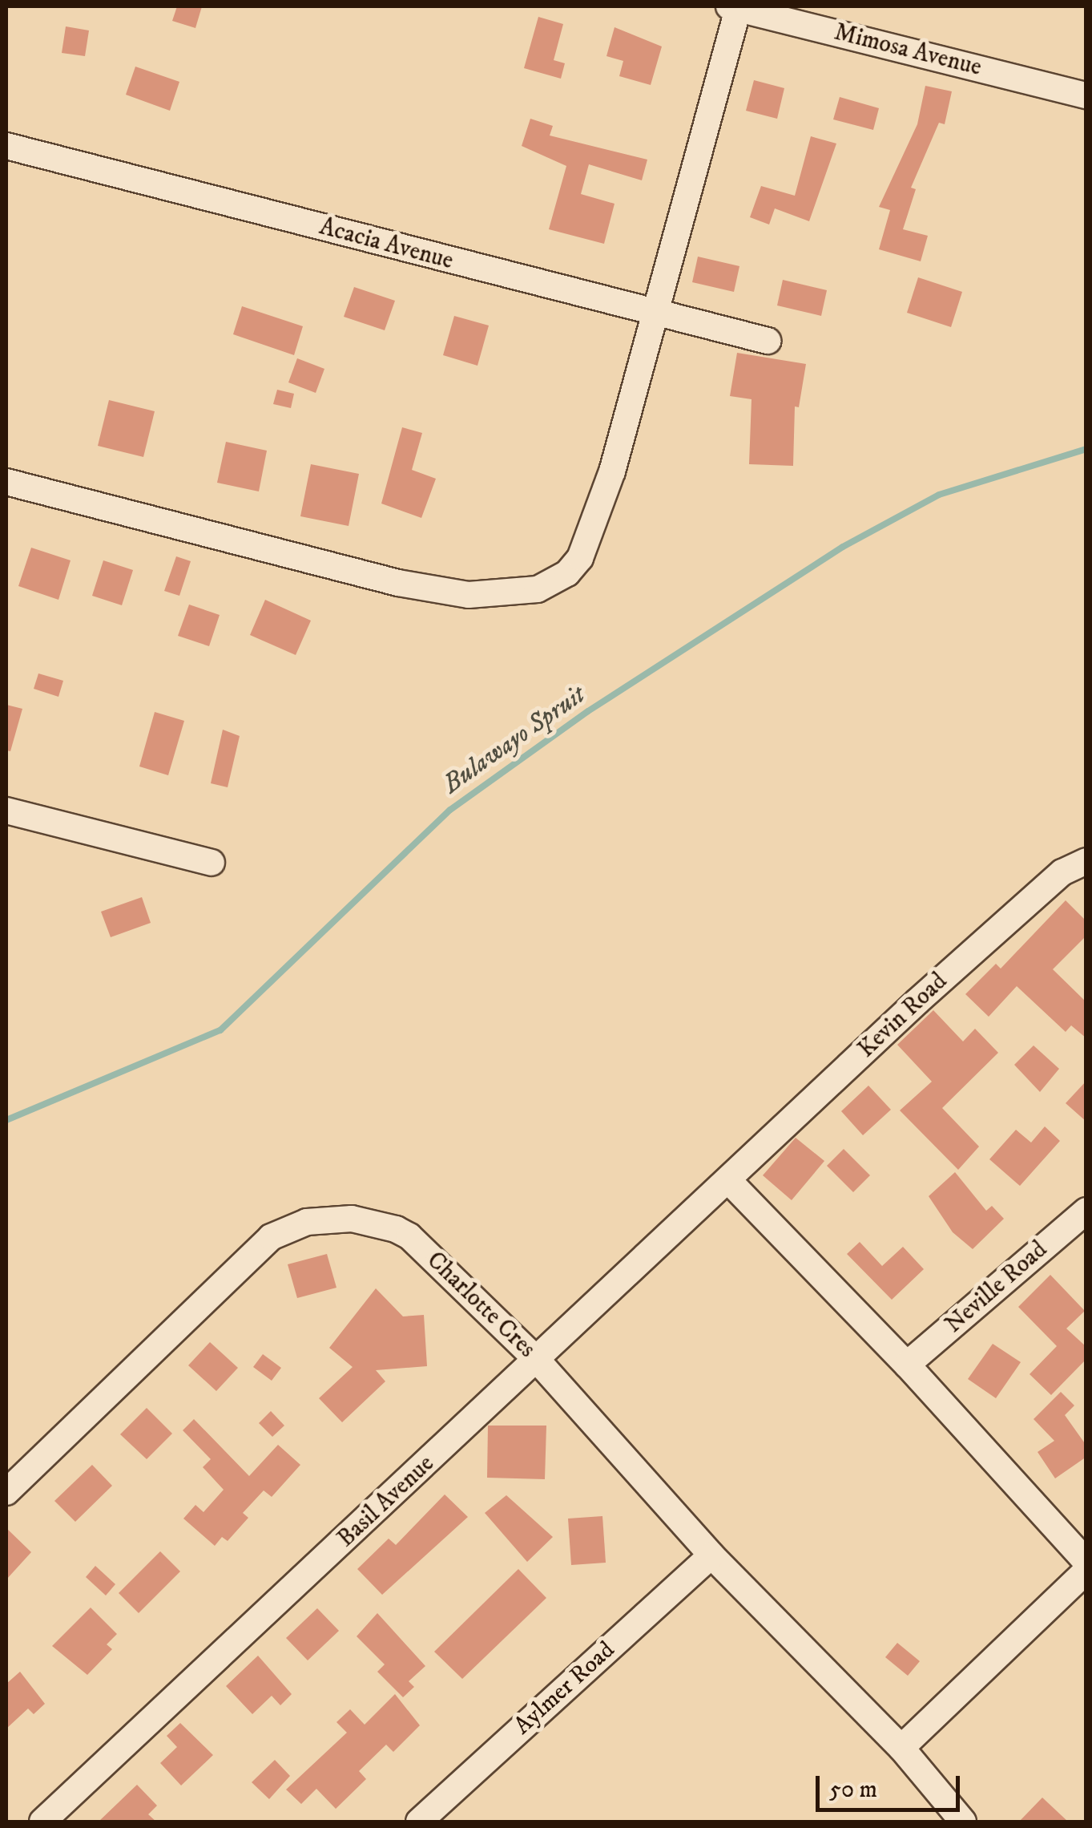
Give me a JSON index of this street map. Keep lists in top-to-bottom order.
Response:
{
  "streets": {
    "street": [
      "Mimosa Avenue",
      "Acacia Avenue",
      "Kevin Road",
      "Neville Road",
      "Charlotte Cres",
      "Basil Avenue",
      "Aylmer Road"
    ]
  },
  "crossings": [
    ["Kevin Road", "Basil Avenue"],
    ["Charlotte Cres", "Basil Avenue"],
    ["Charlotte Cres", "Aylmer Road"]
  ],
  "water": ["Bulawayo Spruit"],
  "scale_bar": "50 m"
}
